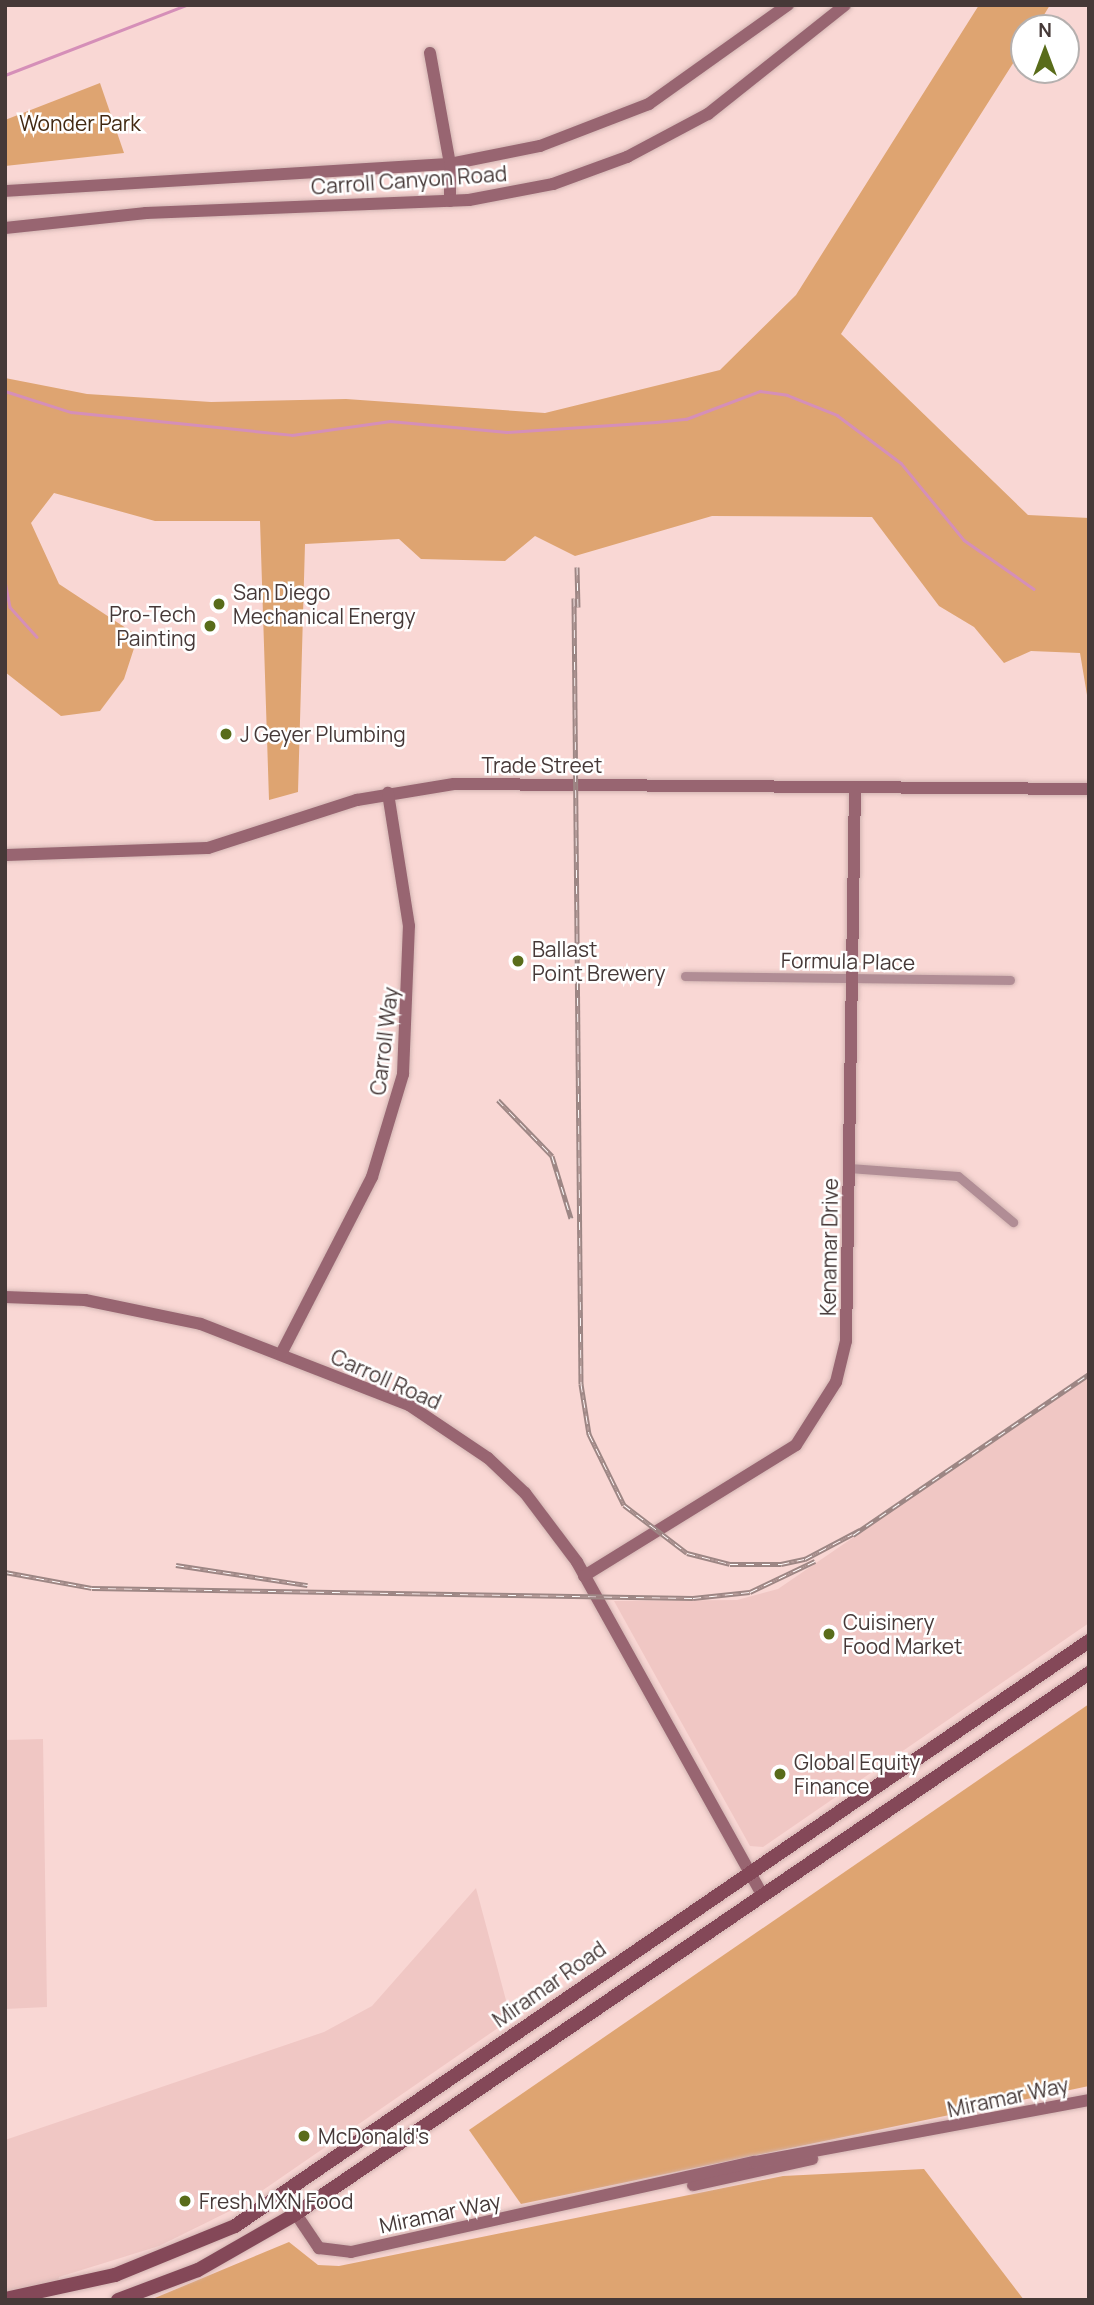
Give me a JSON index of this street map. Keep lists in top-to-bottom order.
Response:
{
  "streets": {
    "main road": ["Miramar Road"],
    "street": [
      "Carroll Canyon Road",
      "Trade Street",
      "Formula Place",
      "Carroll Way",
      "Kenamar Drive",
      "Carroll Road",
      "Miramar Way"
    ]
  },
  "crossings": [
    ["Trade Street", "Carroll Way"],
    ["Trade Street", "Kenamar Drive"],
    ["Formula Place", "Kenamar Drive"],
    ["Carroll Way", "Carroll Road"],
    ["Kenamar Drive", "Carroll Road"],
    ["Carroll Road", "Miramar Road"],
    ["Miramar Road", "Miramar Way"]
  ],
  "parks": ["Wonder Park"],
  "places": [
    "San Diego Mechanical Energy",
    "Pro-Tech Painting",
    "J Geyer Plumbing",
    "Ballast Point Brewery",
    "Cuisinery Food Market",
    "Global Equity Finance",
    "McDonald's",
    "Fresh MXN Food"
  ],
  "north": "top"
}
